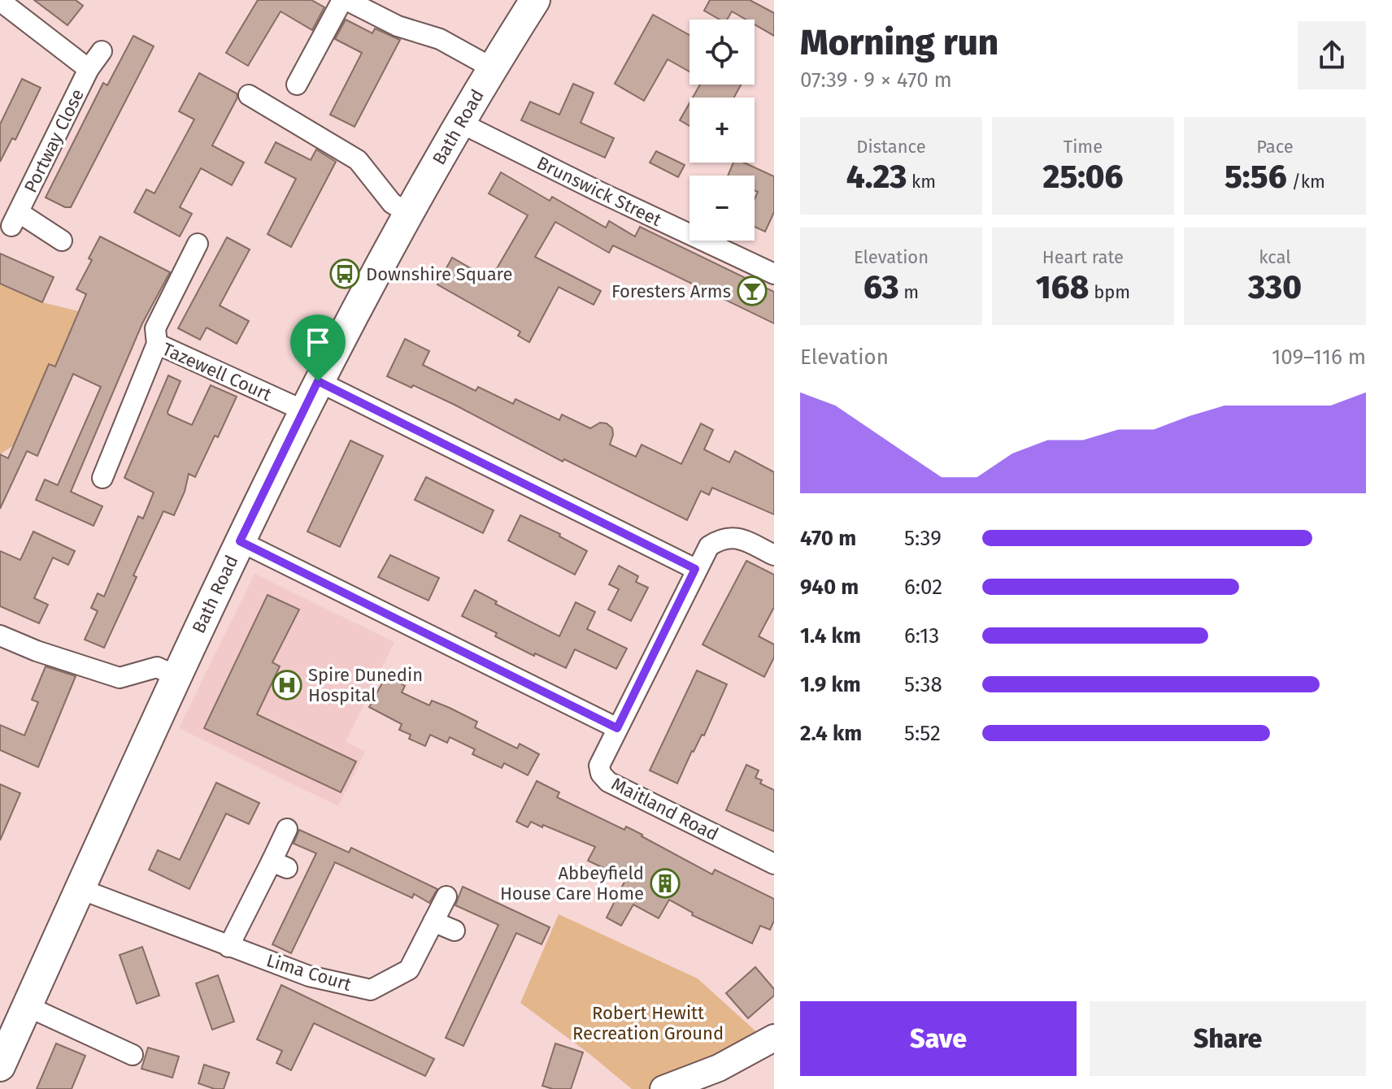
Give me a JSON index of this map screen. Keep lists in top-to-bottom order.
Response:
{
  "streets": {
    "main road": ["Bath Road"],
    "street": [
      "Portway Close",
      "Brunswick Street",
      "Tazewell Court",
      "Maitland Road",
      "Lima Court"
    ]
  },
  "crossings": [
    ["Bath Road", "Brunswick Street"],
    ["Bath Road", "Tazewell Court"],
    ["Bath Road", "Lima Court"]
  ],
  "parks": ["Robert Hewitt Recreation Ground"],
  "places": {
    "bus stop": ["Downshire Square"],
    "bar": ["Foresters Arms"],
    "hospital": ["Spire Dunedin Hospital"],
    "building": ["Abbeyfield House Care Home"]
  },
  "page": {
    "heading": ["Morning run", "07:39 · 9 × 470 m"],
    "map_buttons": ["+", "−"],
    "stats": [
      ["Distance", "4.23 km"],
      ["Time", "25:06"],
      ["Pace", "5:56 /km"],
      ["Elevation", "63 m"],
      ["Heart rate", "168 bpm"],
      ["kcal", "330"]
    ],
    "chart": ["Elevation", "109–116 m"],
    "list": [
      {
        "name": "470 m",
        "note": "5:39"
      },
      {
        "name": "940 m",
        "note": "6:02"
      },
      {
        "name": "1.4 km",
        "note": "6:13"
      },
      {
        "name": "1.9 km",
        "note": "5:38"
      },
      {
        "name": "2.4 km",
        "note": "5:52"
      }
    ],
    "buttons": ["Save", "Share"]
  }
}
